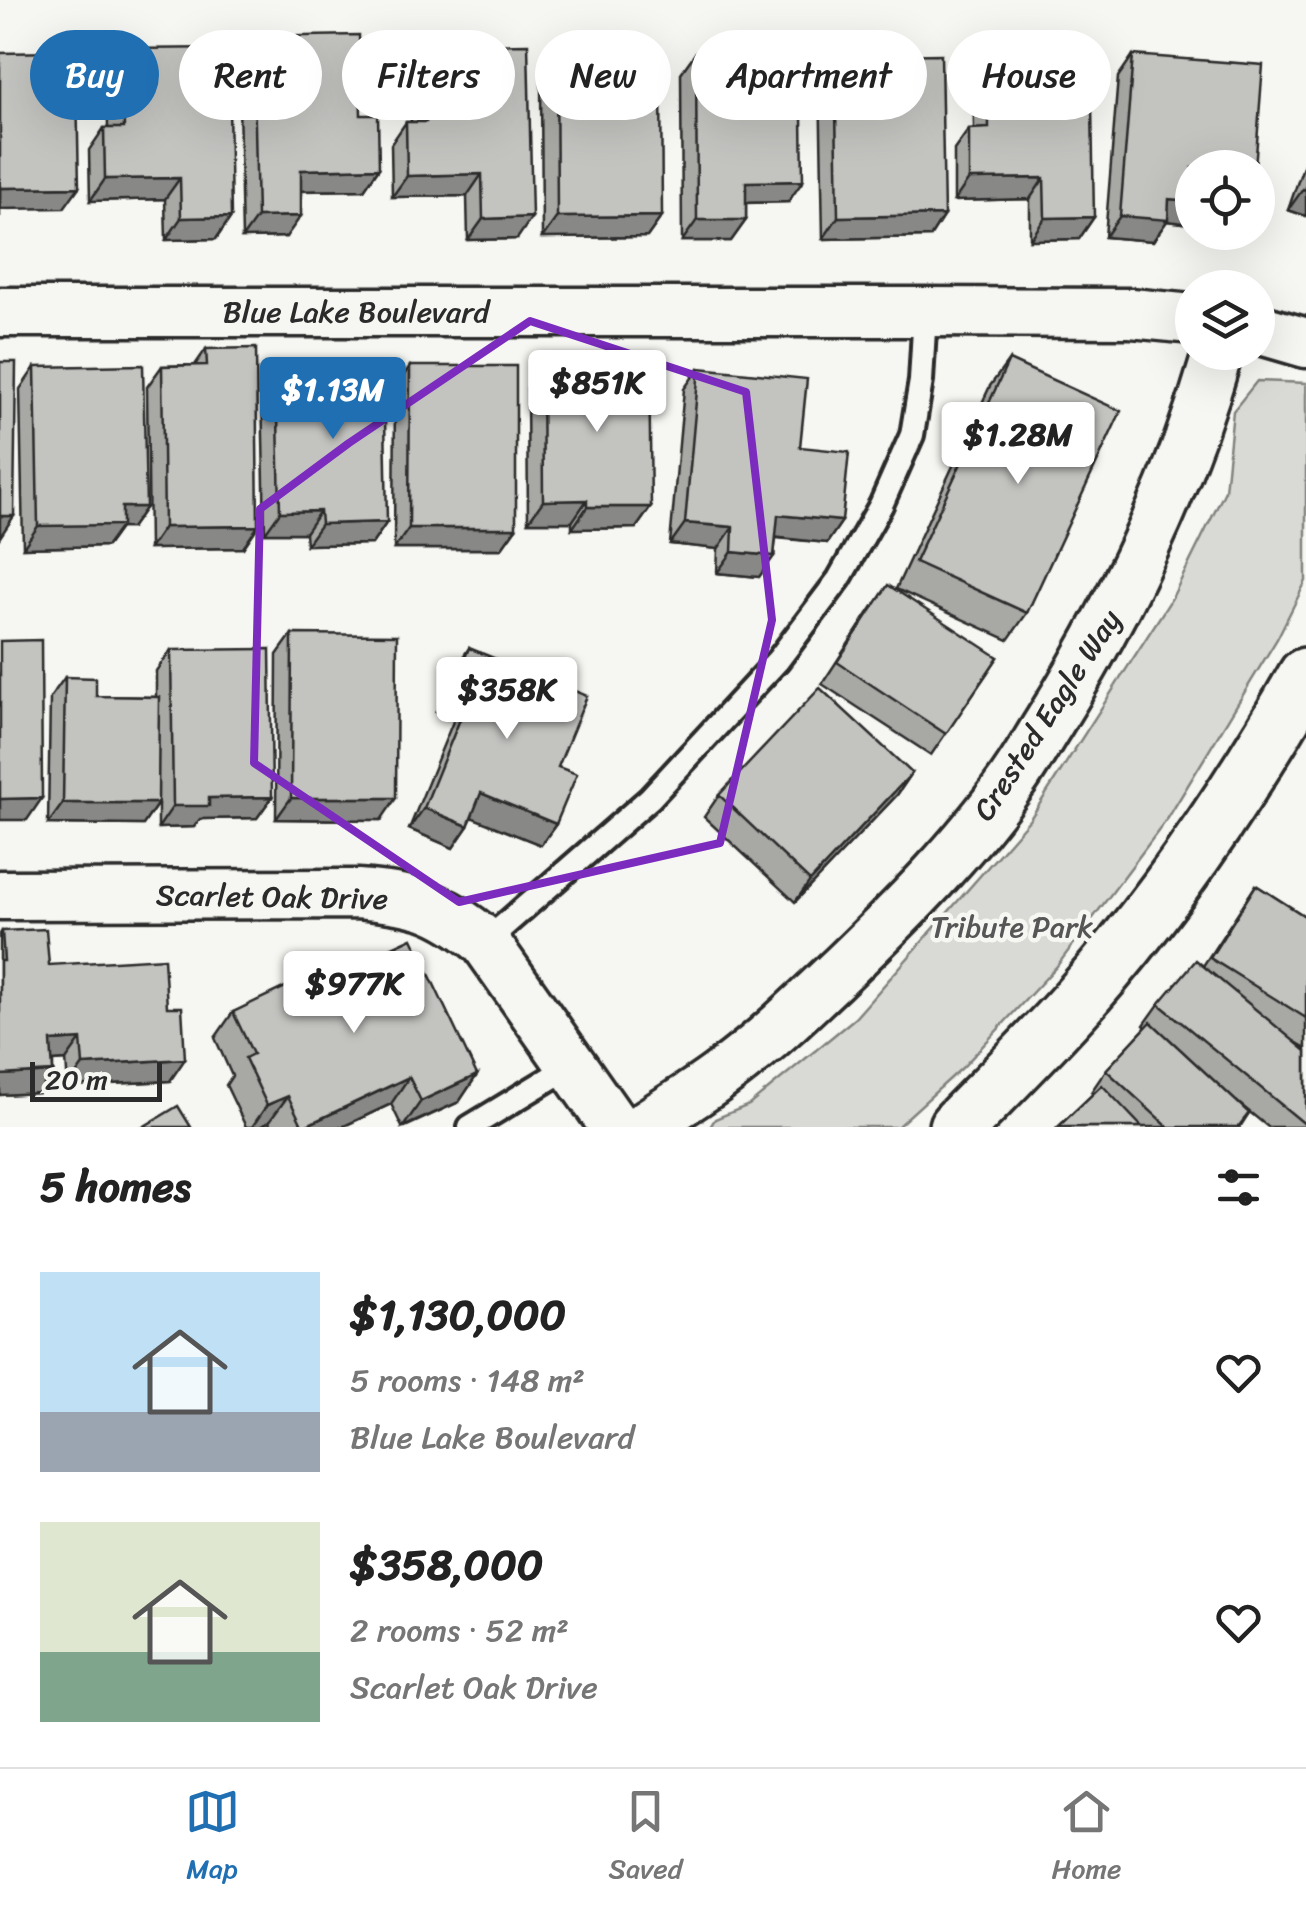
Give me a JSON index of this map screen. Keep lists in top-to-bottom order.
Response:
{
  "streets": {
    "street": ["Blue Lake Boulevard", "Crested Eagle Way", "Scarlet Oak Drive"]
  },
  "parks": ["Tribute Park"],
  "scale_bar": "20 m",
  "page": {
    "chip": [
      "Buy",
      "Rent",
      "Filters",
      "New",
      "Apartment",
      "House"
    ],
    "price": [
      "$851K",
      "$1.13M",
      "$1.28M",
      "$358K",
      "$977K"
    ],
    "scale": "20 m",
    "heading": "5 homes",
    "list": [
      {
        "name": "$1,130,000",
        "note": "5 rooms · 148 m² · Blue Lake Boulevard"
      },
      {
        "name": "$358,000",
        "note": "2 rooms · 52 m² · Scarlet Oak Drive"
      }
    ],
    "tabs": ["Map", "Saved", "Home"]
  }
}
